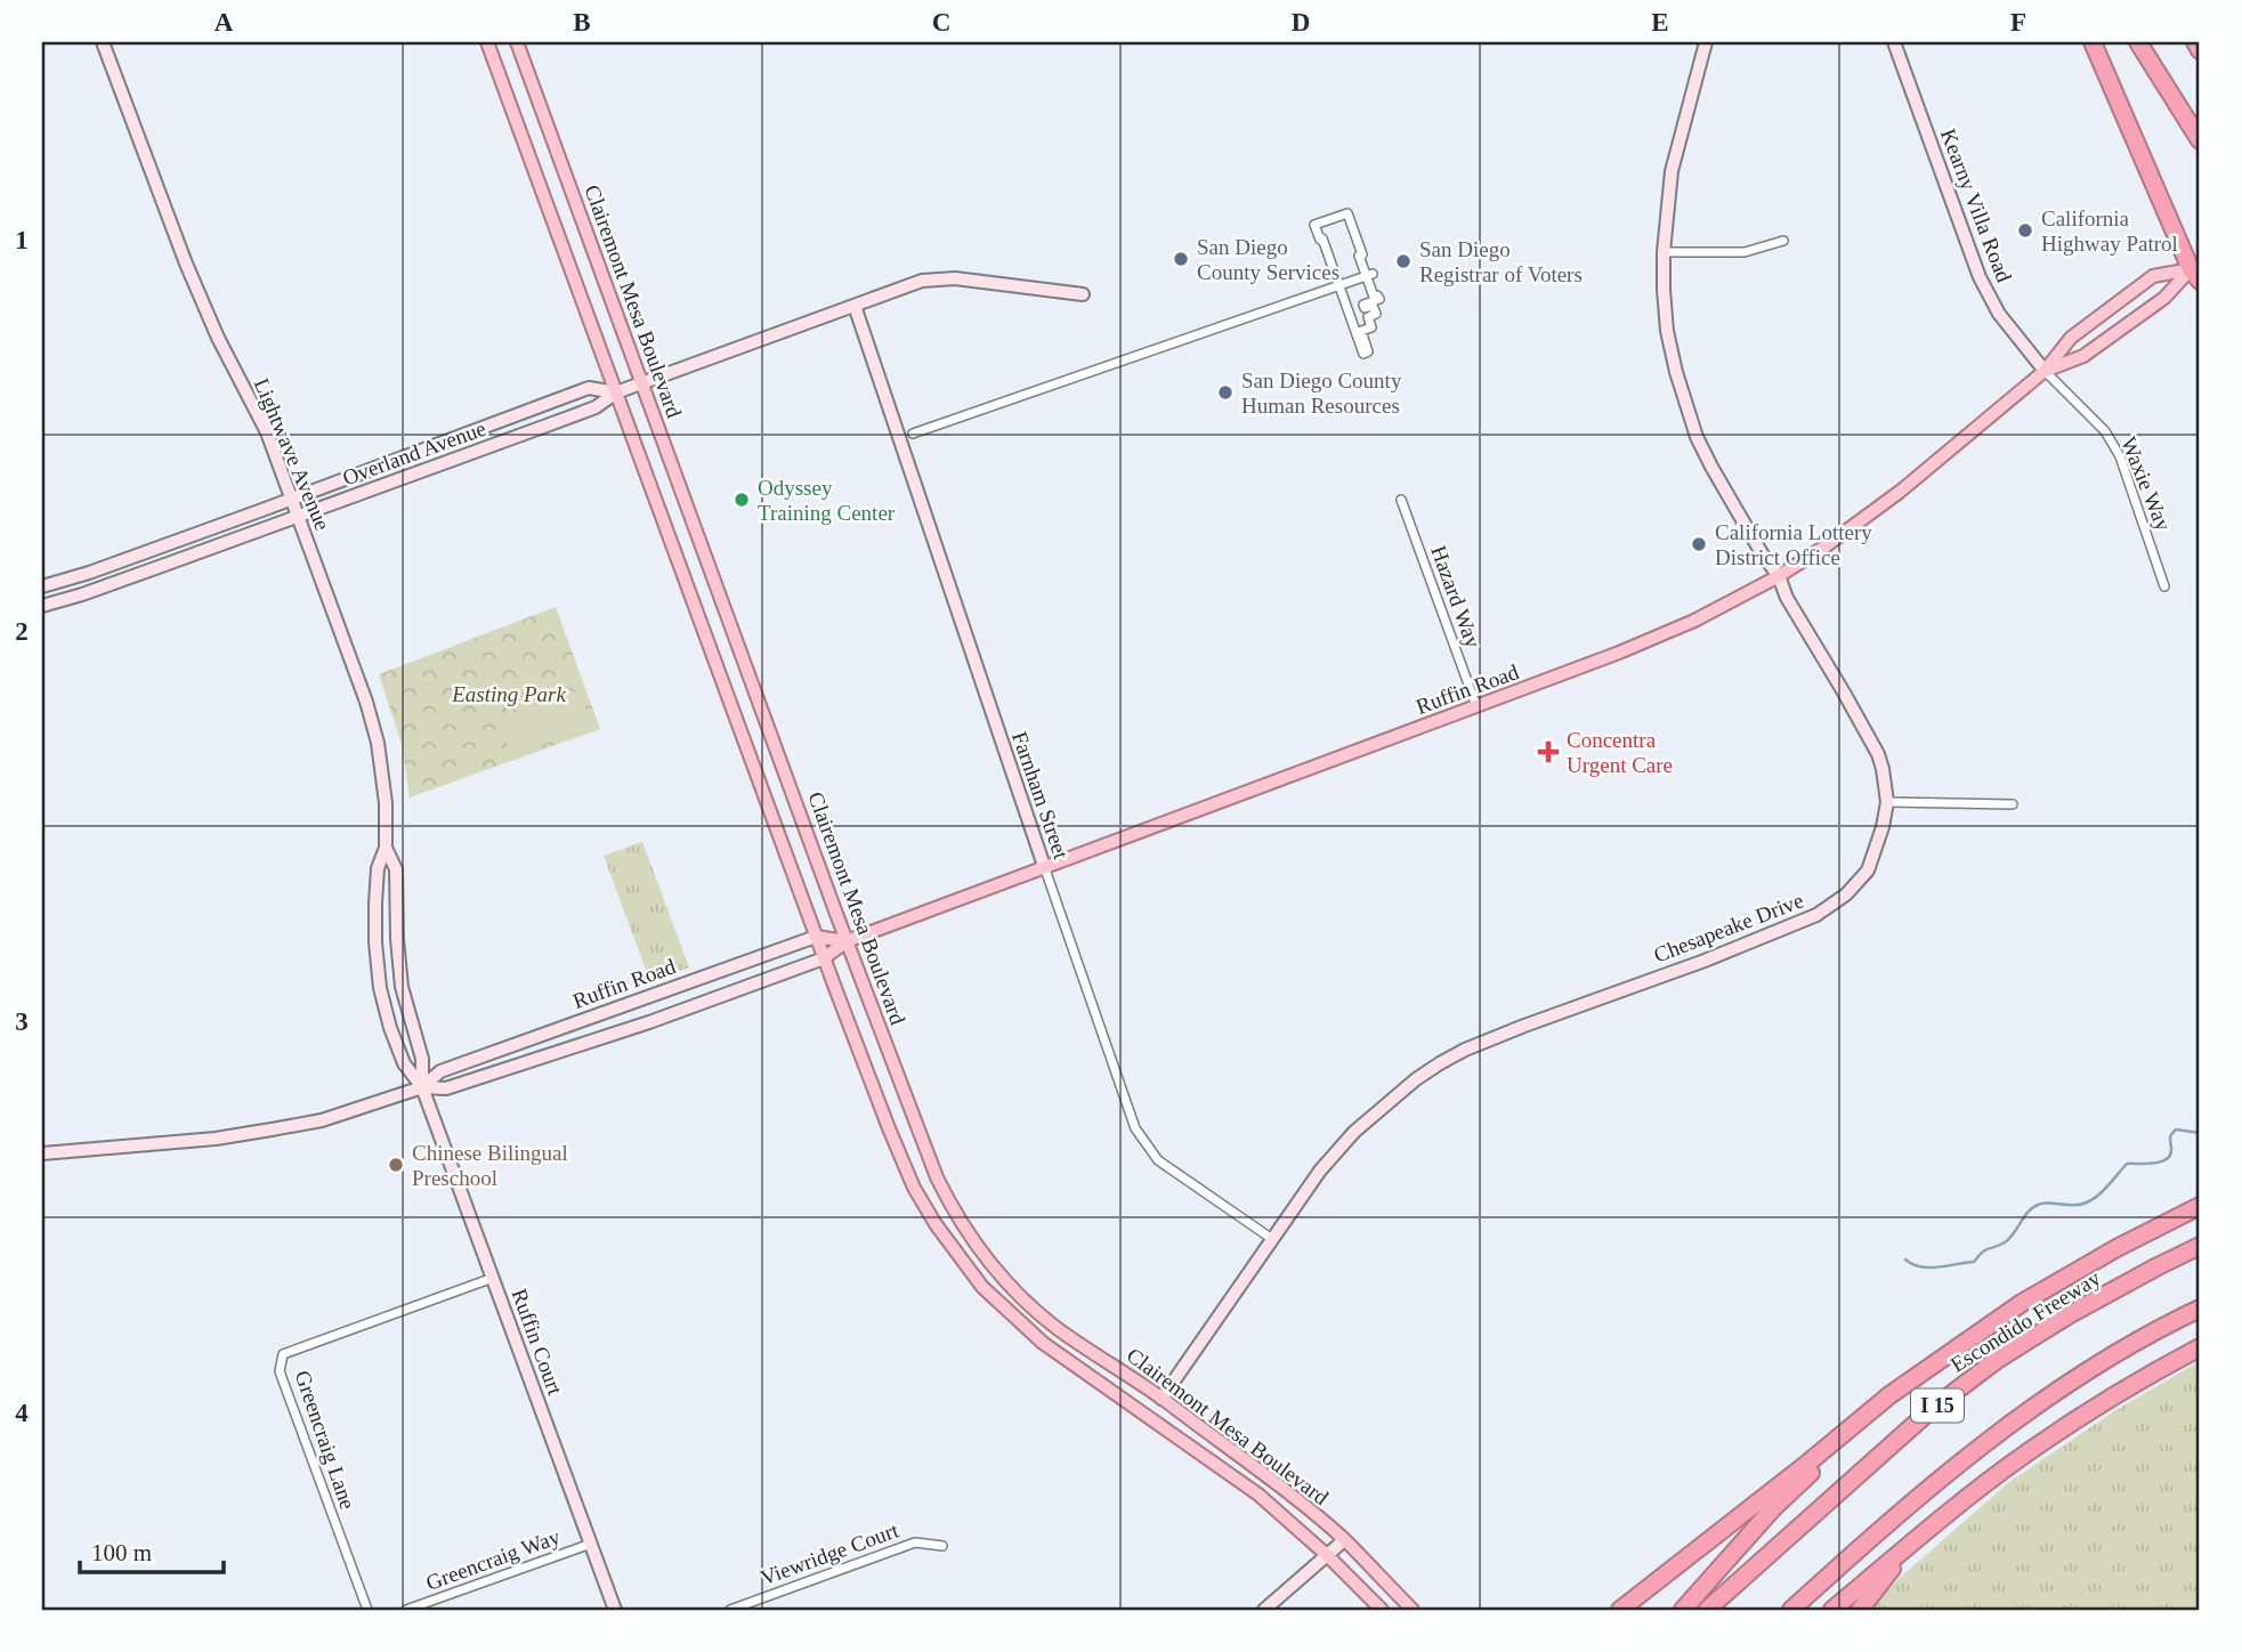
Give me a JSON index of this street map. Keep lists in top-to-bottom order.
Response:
{
  "streets": {
    "highway": ["Escondido Freeway", "I 15"],
    "main road": ["Clairemont Mesa Boulevard", "Ruffin Road"],
    "street": [
      "Kearny Villa Road",
      "Overland Avenue",
      "Lightwave Avenue",
      "Waxie Way",
      "Hazard Way",
      "Farnham Street",
      "Chesapeake Drive",
      "Ruffin Court",
      "Greencraig Lane",
      "Viewridge Court",
      "Greencraig Way"
    ]
  },
  "crossings": [
    ["Kearny Villa Road", "Waxie Way"],
    ["Kearny Villa Road", "Ruffin Road"],
    ["Clairemont Mesa Boulevard", "Overland Avenue"],
    ["Clairemont Mesa Boulevard", "Ruffin Road"],
    ["Clairemont Mesa Boulevard", "Chesapeake Drive"],
    ["Overland Avenue", "Lightwave Avenue"],
    ["Overland Avenue", "Farnham Street"],
    ["Lightwave Avenue", "Ruffin Road"],
    ["Lightwave Avenue", "Ruffin Court"],
    ["Waxie Way", "Ruffin Road"],
    ["Hazard Way", "Ruffin Road"],
    ["Ruffin Road", "Farnham Street"],
    ["Ruffin Road", "Chesapeake Drive"],
    ["Ruffin Road", "Ruffin Court"],
    ["Farnham Street", "Chesapeake Drive"],
    ["Ruffin Court", "Greencraig Lane"],
    ["Ruffin Court", "Greencraig Way"]
  ],
  "parks": ["Easting Park"],
  "places": {
    "other": [
      "California Highway Patrol",
      "San Diego County Services",
      "San Diego Registrar of Voters",
      "San Diego County Human Resources",
      "Odyssey Training Center",
      "California Lottery District Office",
      "Chinese Bilingual Preschool"
    ],
    "health": ["Concentra Urgent Care"]
  },
  "scale_bar": "100 m",
  "grid": {
    "columns": [
      "A",
      "B",
      "C",
      "D",
      "E",
      "F"
    ],
    "rows": [
      "1",
      "2",
      "3",
      "4"
    ]
  }
}
